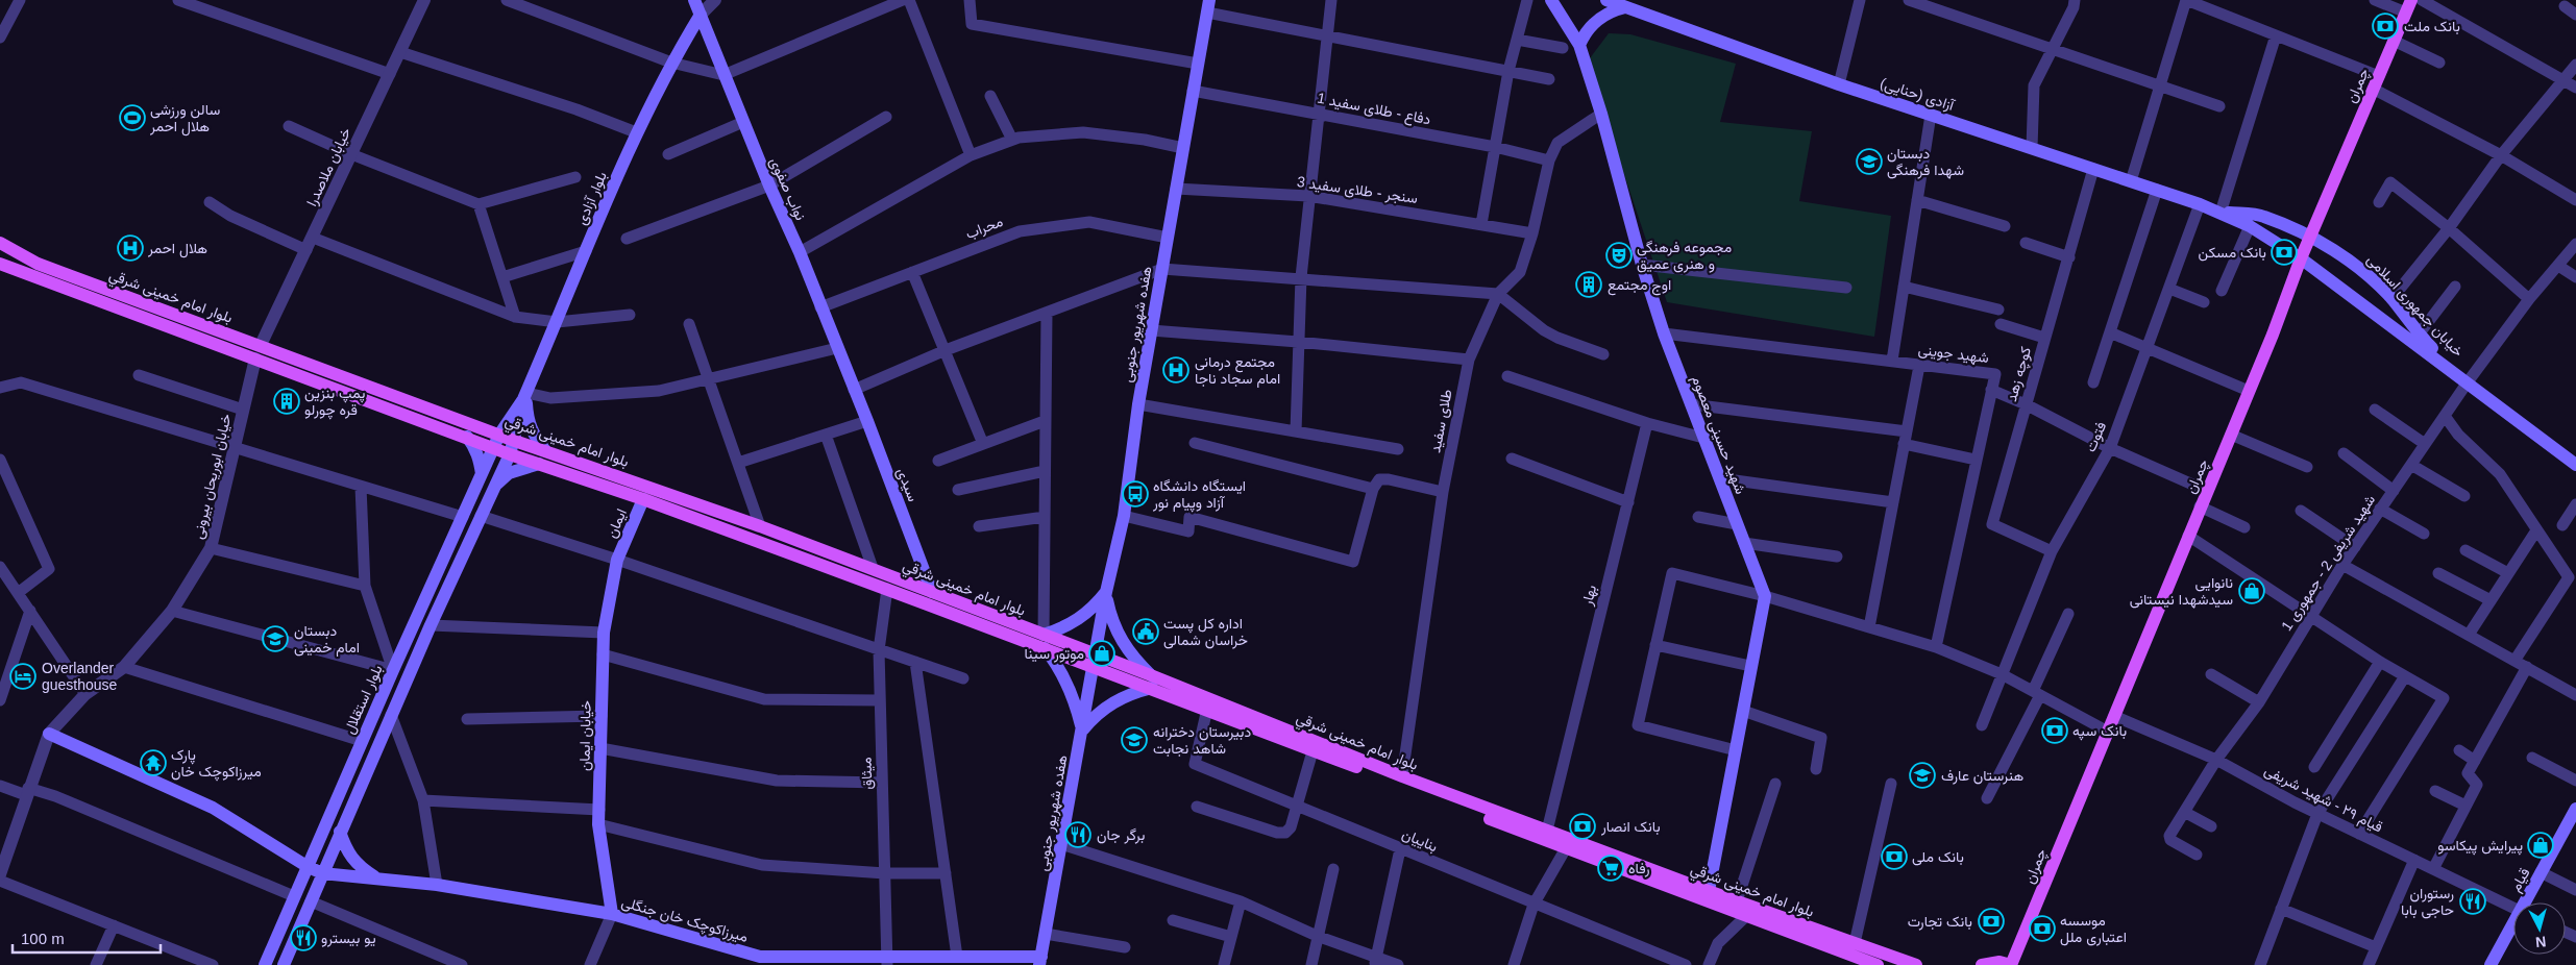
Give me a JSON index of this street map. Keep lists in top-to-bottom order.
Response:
{
  "streets": {
    "main road": [
      "چمران",
      "آزادی (حنایی)",
      "نواب صفوی",
      "بلوار آزادی",
      "بلوار امام خمینی شرقي",
      "خیابان جمهوری اسلامی",
      "هفده شهریور جنوبی",
      "شهید حسینی معصوم",
      "سیدی",
      "ایمان",
      "بلوار استقلال",
      "خیابان ایمان",
      "قیام",
      "میرزاکوچک خان جنگلی"
    ],
    "street": [
      "دفاع - طلای سفید 1",
      "خیابان ملاصدرا",
      "سنجر - طلای سفید 3",
      "محراب",
      "شهید جوینی",
      "کوچه زهد",
      "طلای سفید",
      "فتوت",
      "خیابان ابوریحان بیرونی",
      "شهید شریفی 2 - جمهوری 1",
      "بهار",
      "میثاق",
      "قیام ۲۹ - شهید شریفی",
      "بناییان"
    ]
  },
  "crossings": [
    ["چمران", "آزادی (حنایی)"],
    ["چمران", "خیابان جمهوری اسلامی"],
    ["چمران", "قیام ۲۹ - شهید شریفی"],
    ["آزادی (حنایی)", "خیابان جمهوری اسلامی"],
    ["آزادی (حنایی)", "کوچه زهد"],
    ["آزادی (حنایی)", "فتوت"],
    ["دفاع - طلای سفید 1", "هفده شهریور جنوبی"],
    ["دفاع - طلای سفید 1", "طلای سفید"],
    ["خیابان ملاصدرا", "بلوار امام خمینی شرقي"],
    ["نواب صفوی", "بلوار آزادی"],
    ["نواب صفوی", "محراب"],
    ["نواب صفوی", "سیدی"],
    ["سنجر - طلای سفید 3", "هفده شهریور جنوبی"],
    ["سنجر - طلای سفید 3", "طلای سفید"],
    ["بلوار آزادی", "بلوار امام خمینی شرقي"],
    ["بلوار آزادی", "بلوار استقلال"],
    ["محراب", "هفده شهریور جنوبی"],
    ["بلوار امام خمینی شرقي", "هفده شهریور جنوبی"],
    ["بلوار امام خمینی شرقي", "طلای سفید"],
    ["بلوار امام خمینی شرقي", "خیابان ابوریحان بیرونی"],
    ["بلوار امام خمینی شرقي", "سیدی"],
    ["بلوار امام خمینی شرقي", "ایمان"],
    ["بلوار امام خمینی شرقي", "بهار"],
    ["بلوار امام خمینی شرقي", "بلوار استقلال"],
    ["بلوار امام خمینی شرقي", "میثاق"],
    ["بلوار امام خمینی شرقي", "بناییان"],
    ["خیابان جمهوری اسلامی", "شهید شریفی 2 - جمهوری 1"],
    ["هفده شهریور جنوبی", "میرزاکوچک خان جنگلی"],
    ["شهید جوینی", "شهید حسینی معصوم"],
    ["کوچه زهد", "فتوت"],
    ["طلای سفید", "شهید حسینی معصوم"],
    ["ایمان", "خیابان ایمان"],
    ["شهید شریفی 2 - جمهوری 1", "قیام ۲۹ - شهید شریفی"],
    ["بلوار استقلال", "میرزاکوچک خان جنگلی"],
    ["خیابان ایمان", "میرزاکوچک خان جنگلی"],
    ["میثاق", "میرزاکوچک خان جنگلی"]
  ],
  "places": {
    "bank": [
      "بانک ملت",
      "بانک مسکن",
      "بانک سپه",
      "بانک انصار",
      "بانک ملی",
      "بانک تجارت",
      "موسسه اعتباری ملل"
    ],
    "sports": ["سالن ورزشی هلال احمر"],
    "school or university": [
      "دبستان شهدا فرهنگی",
      "دبستان امام خمینی",
      "دبیرستان دخترانه شاهد نجابت",
      "هنرستان عارف"
    ],
    "hospital": ["هلال احمر", "مجتمع درمانی امام سجاد ناجا"],
    "theatre": ["مجموعه فرهنگی و هنری عمیق"],
    "building": ["اوج مجتمع", "پمپ بنزین قره چورلو"],
    "bus stop": ["ایستگاه دانشگاه آزاد وپیام نور"],
    "shop": ["نانوایی سیدشهدا نیستانی", "موتور سینا", "پیرایش پیکاسو"],
    "public building": ["اداره کل پست خراسان شمالی"],
    "hotel": ["Overlander guesthouse"],
    "temple": ["پارک میرزاکوچک خان"],
    "restaurant": ["برگر جان", "رستوران حاجی بابا", "یو بیسترو"],
    "supermarket": ["رفاه"]
  },
  "scale_bar": "100 m",
  "north": "bottom"
}
